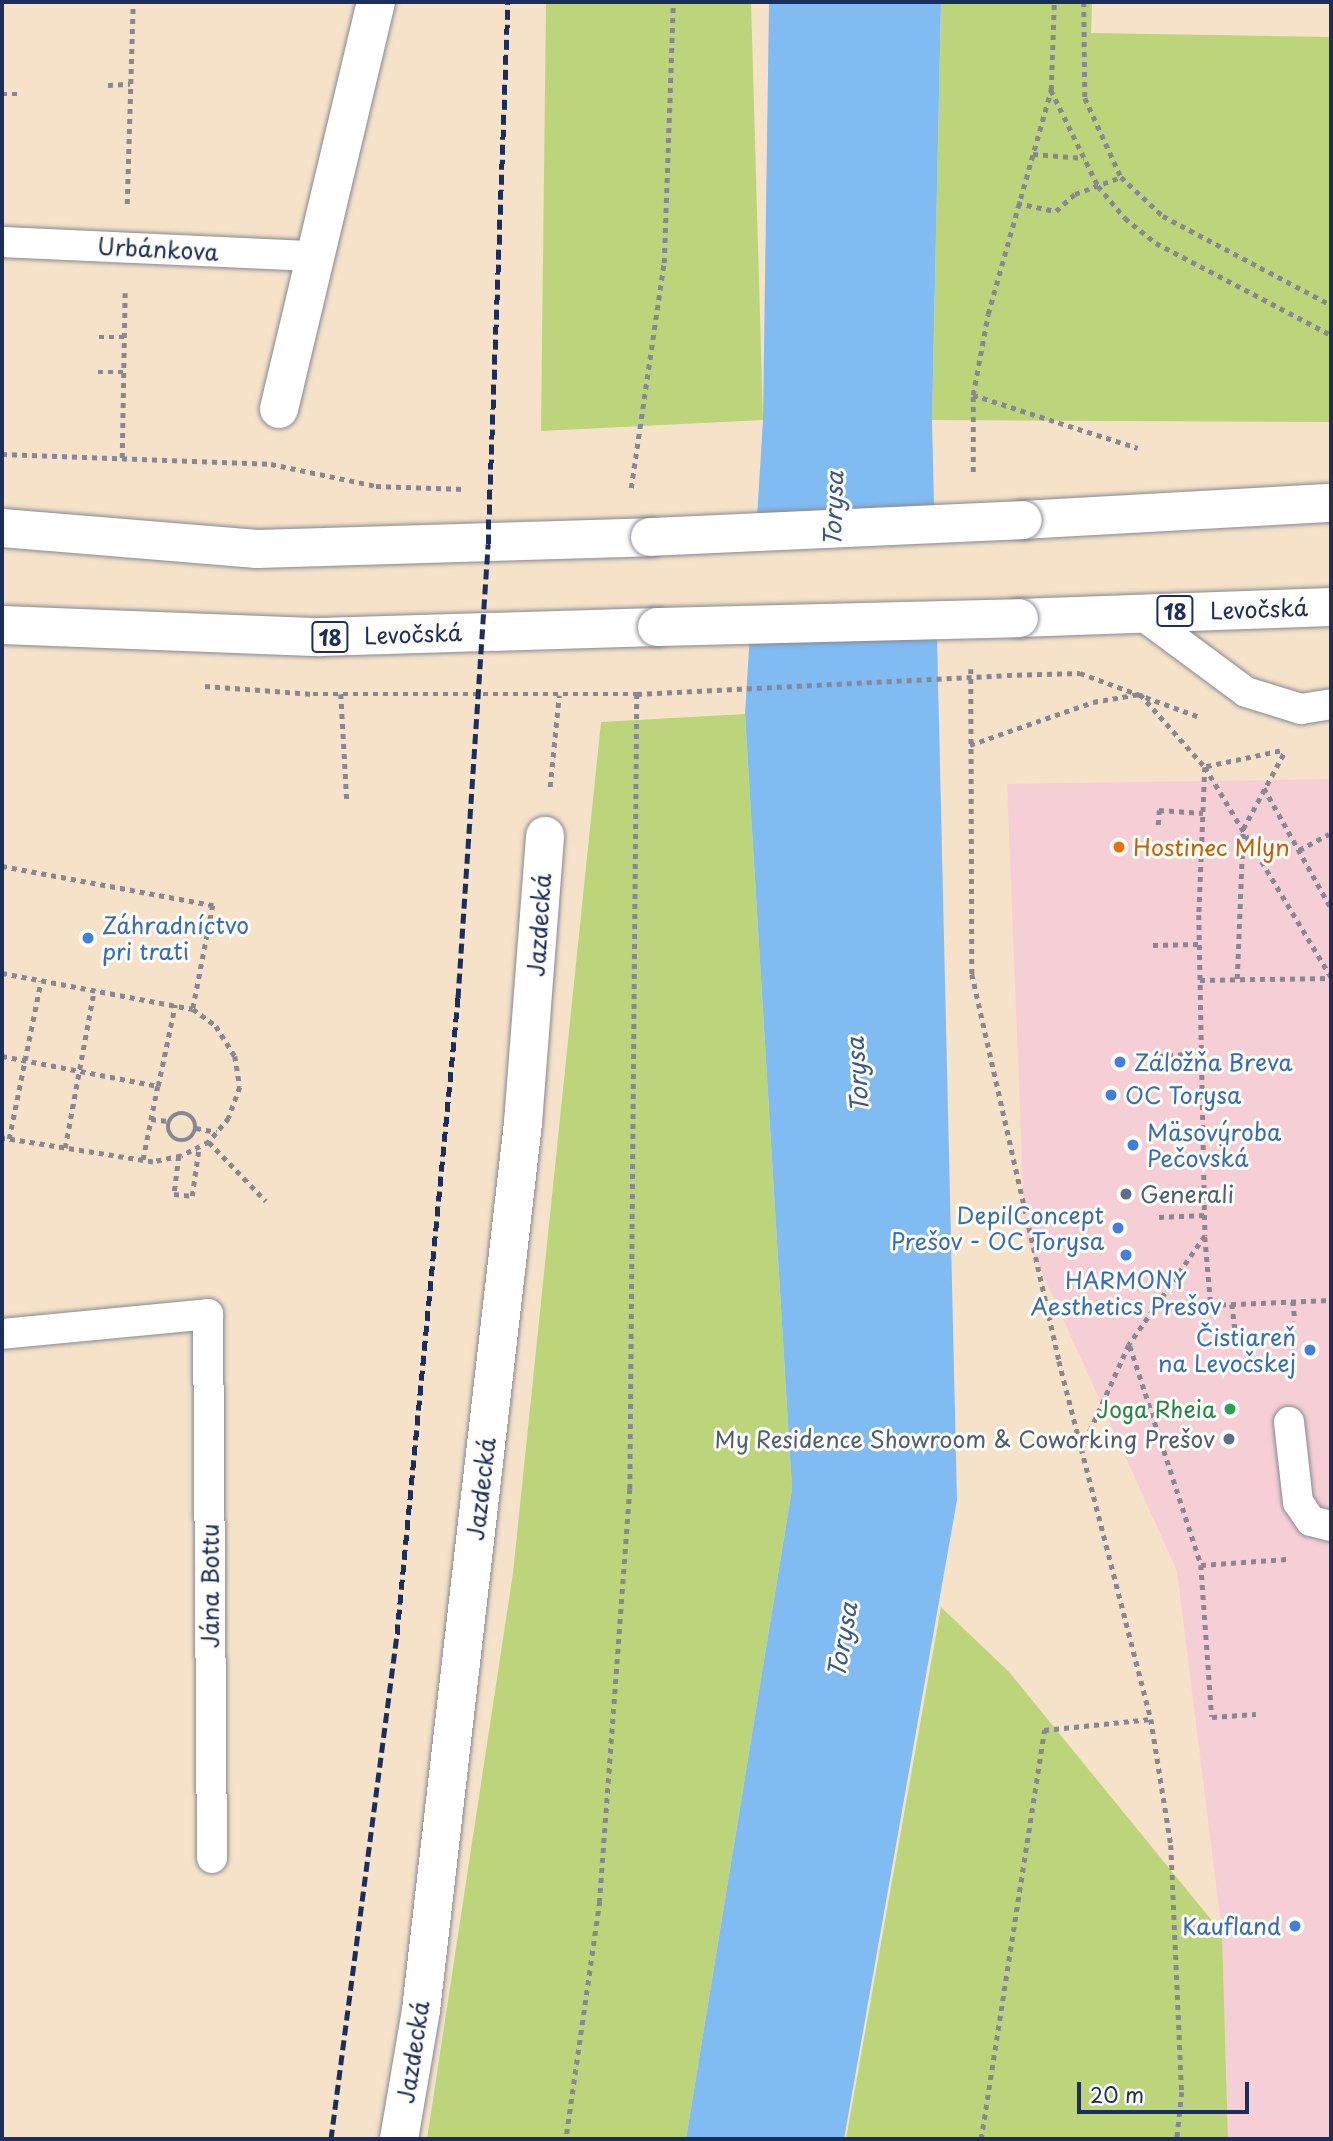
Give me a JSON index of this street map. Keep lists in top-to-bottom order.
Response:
{
  "streets": {
    "main road": ["Levočská", "18", "Jazdecká"],
    "lane": ["Urbánkova", "Jána Bottu"]
  },
  "water": ["Torysa"],
  "places": [
    "Hostinec Mlyn",
    "Záhradníctvo pri trati",
    "Záložňa Breva",
    "OC Torysa",
    "Mäsovýroba Pečovská",
    "Generali",
    "DepilConcept Prešov - OC Torysa",
    "HARMONY Aesthetics Prešov",
    "Čistiareň na Levočskej",
    "Joga Rheia",
    "My Residence Showroom & Coworking Prešov",
    "Kaufland"
  ],
  "scale_bar": "20 m"
}
